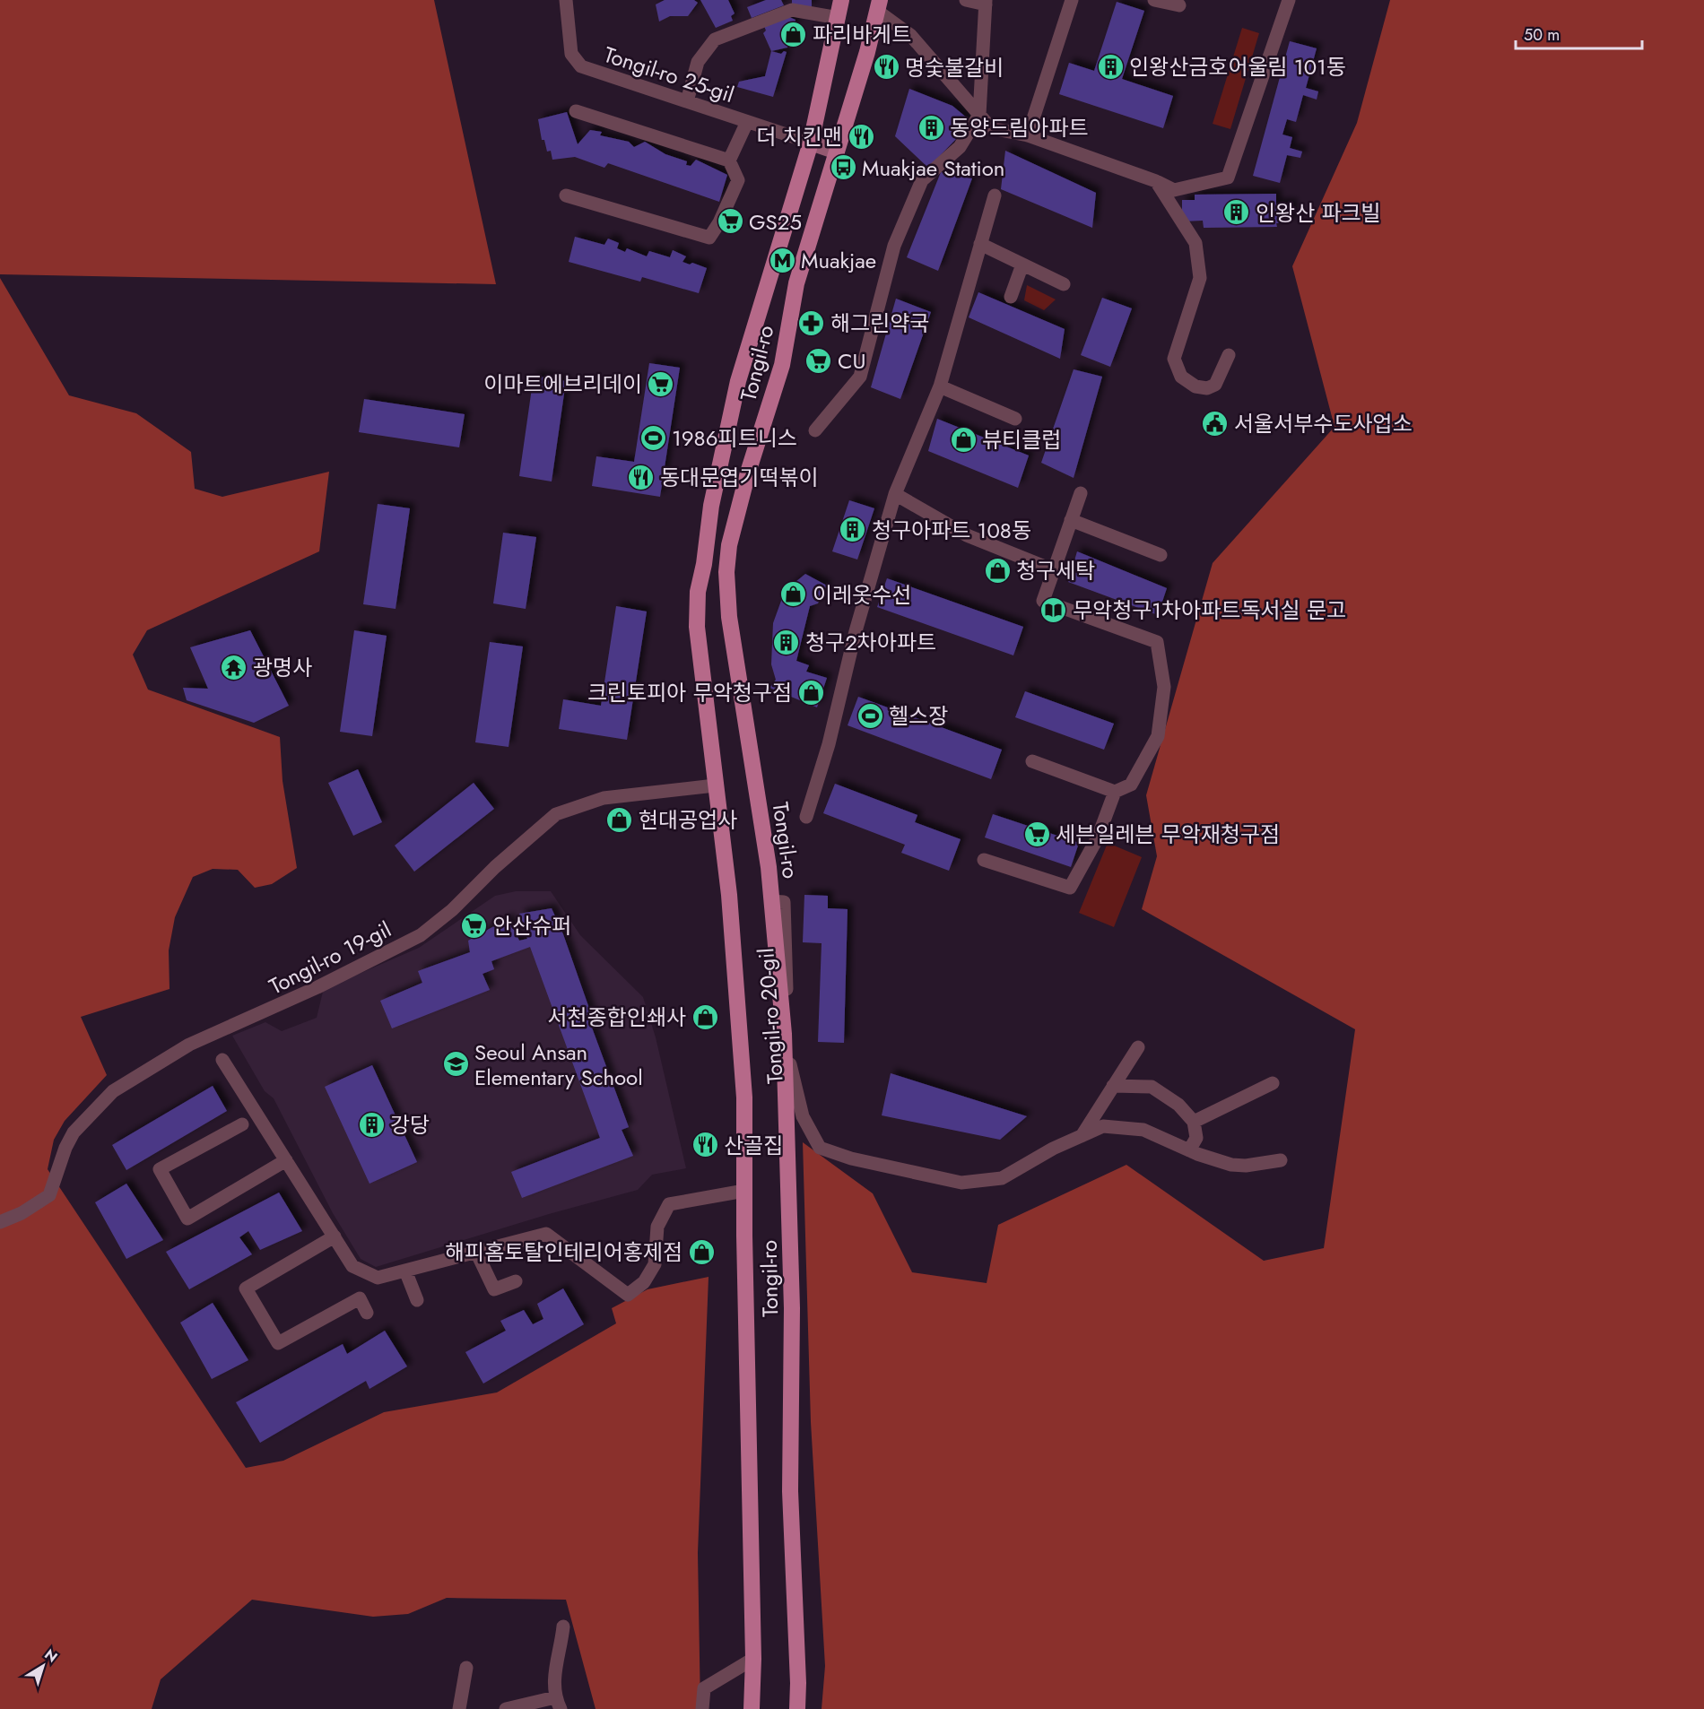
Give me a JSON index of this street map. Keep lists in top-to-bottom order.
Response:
{
  "streets": {
    "main road": ["Tongil-ro"],
    "street": ["Tongil-ro 25-gil", "Tongil-ro 19-gil", "Tongil-ro 20-gil"]
  },
  "crossings": [
    ["Tongil-ro 25-gil", "Tongil-ro"],
    ["Tongil-ro", "Tongil-ro 19-gil"],
    ["Tongil-ro", "Tongil-ro 20-gil"]
  ],
  "places": {
    "shop": [
      "파리바게트",
      "뷰티클럽",
      "청구세탁",
      "이레옷수선",
      "크린토피아 무악청구점",
      "현대공업사",
      "서천종합인쇄사",
      "해피홈토탈인테리어홍제점"
    ],
    "building": [
      "인왕산금호어울림 101동",
      "동양드림아파트",
      "인왕산 파크빌",
      "청구아파트 108동",
      "청구2차아파트",
      "강당"
    ],
    "restaurant": [
      "명숯불갈비",
      "더 치킨맨",
      "동대문엽기떡볶이",
      "산골집"
    ],
    "bus stop": ["Muakjae Station"],
    "supermarket": [
      "GS25",
      "CU",
      "이마트에브리데이",
      "세븐일레븐 무악재청구점",
      "안산슈퍼"
    ],
    "metro station": ["Muakjae"],
    "pharmacy": ["해그린약국"],
    "public building": ["서울서부수도사업소"],
    "sports": ["1986피트니스", "헬스장"],
    "library": ["무악청구1차아파트독서실 문고"],
    "temple": ["광명사"],
    "school or university": ["Seoul Ansan Elementary School"]
  },
  "scale_bar": "50 m",
  "north": "top right"
}
